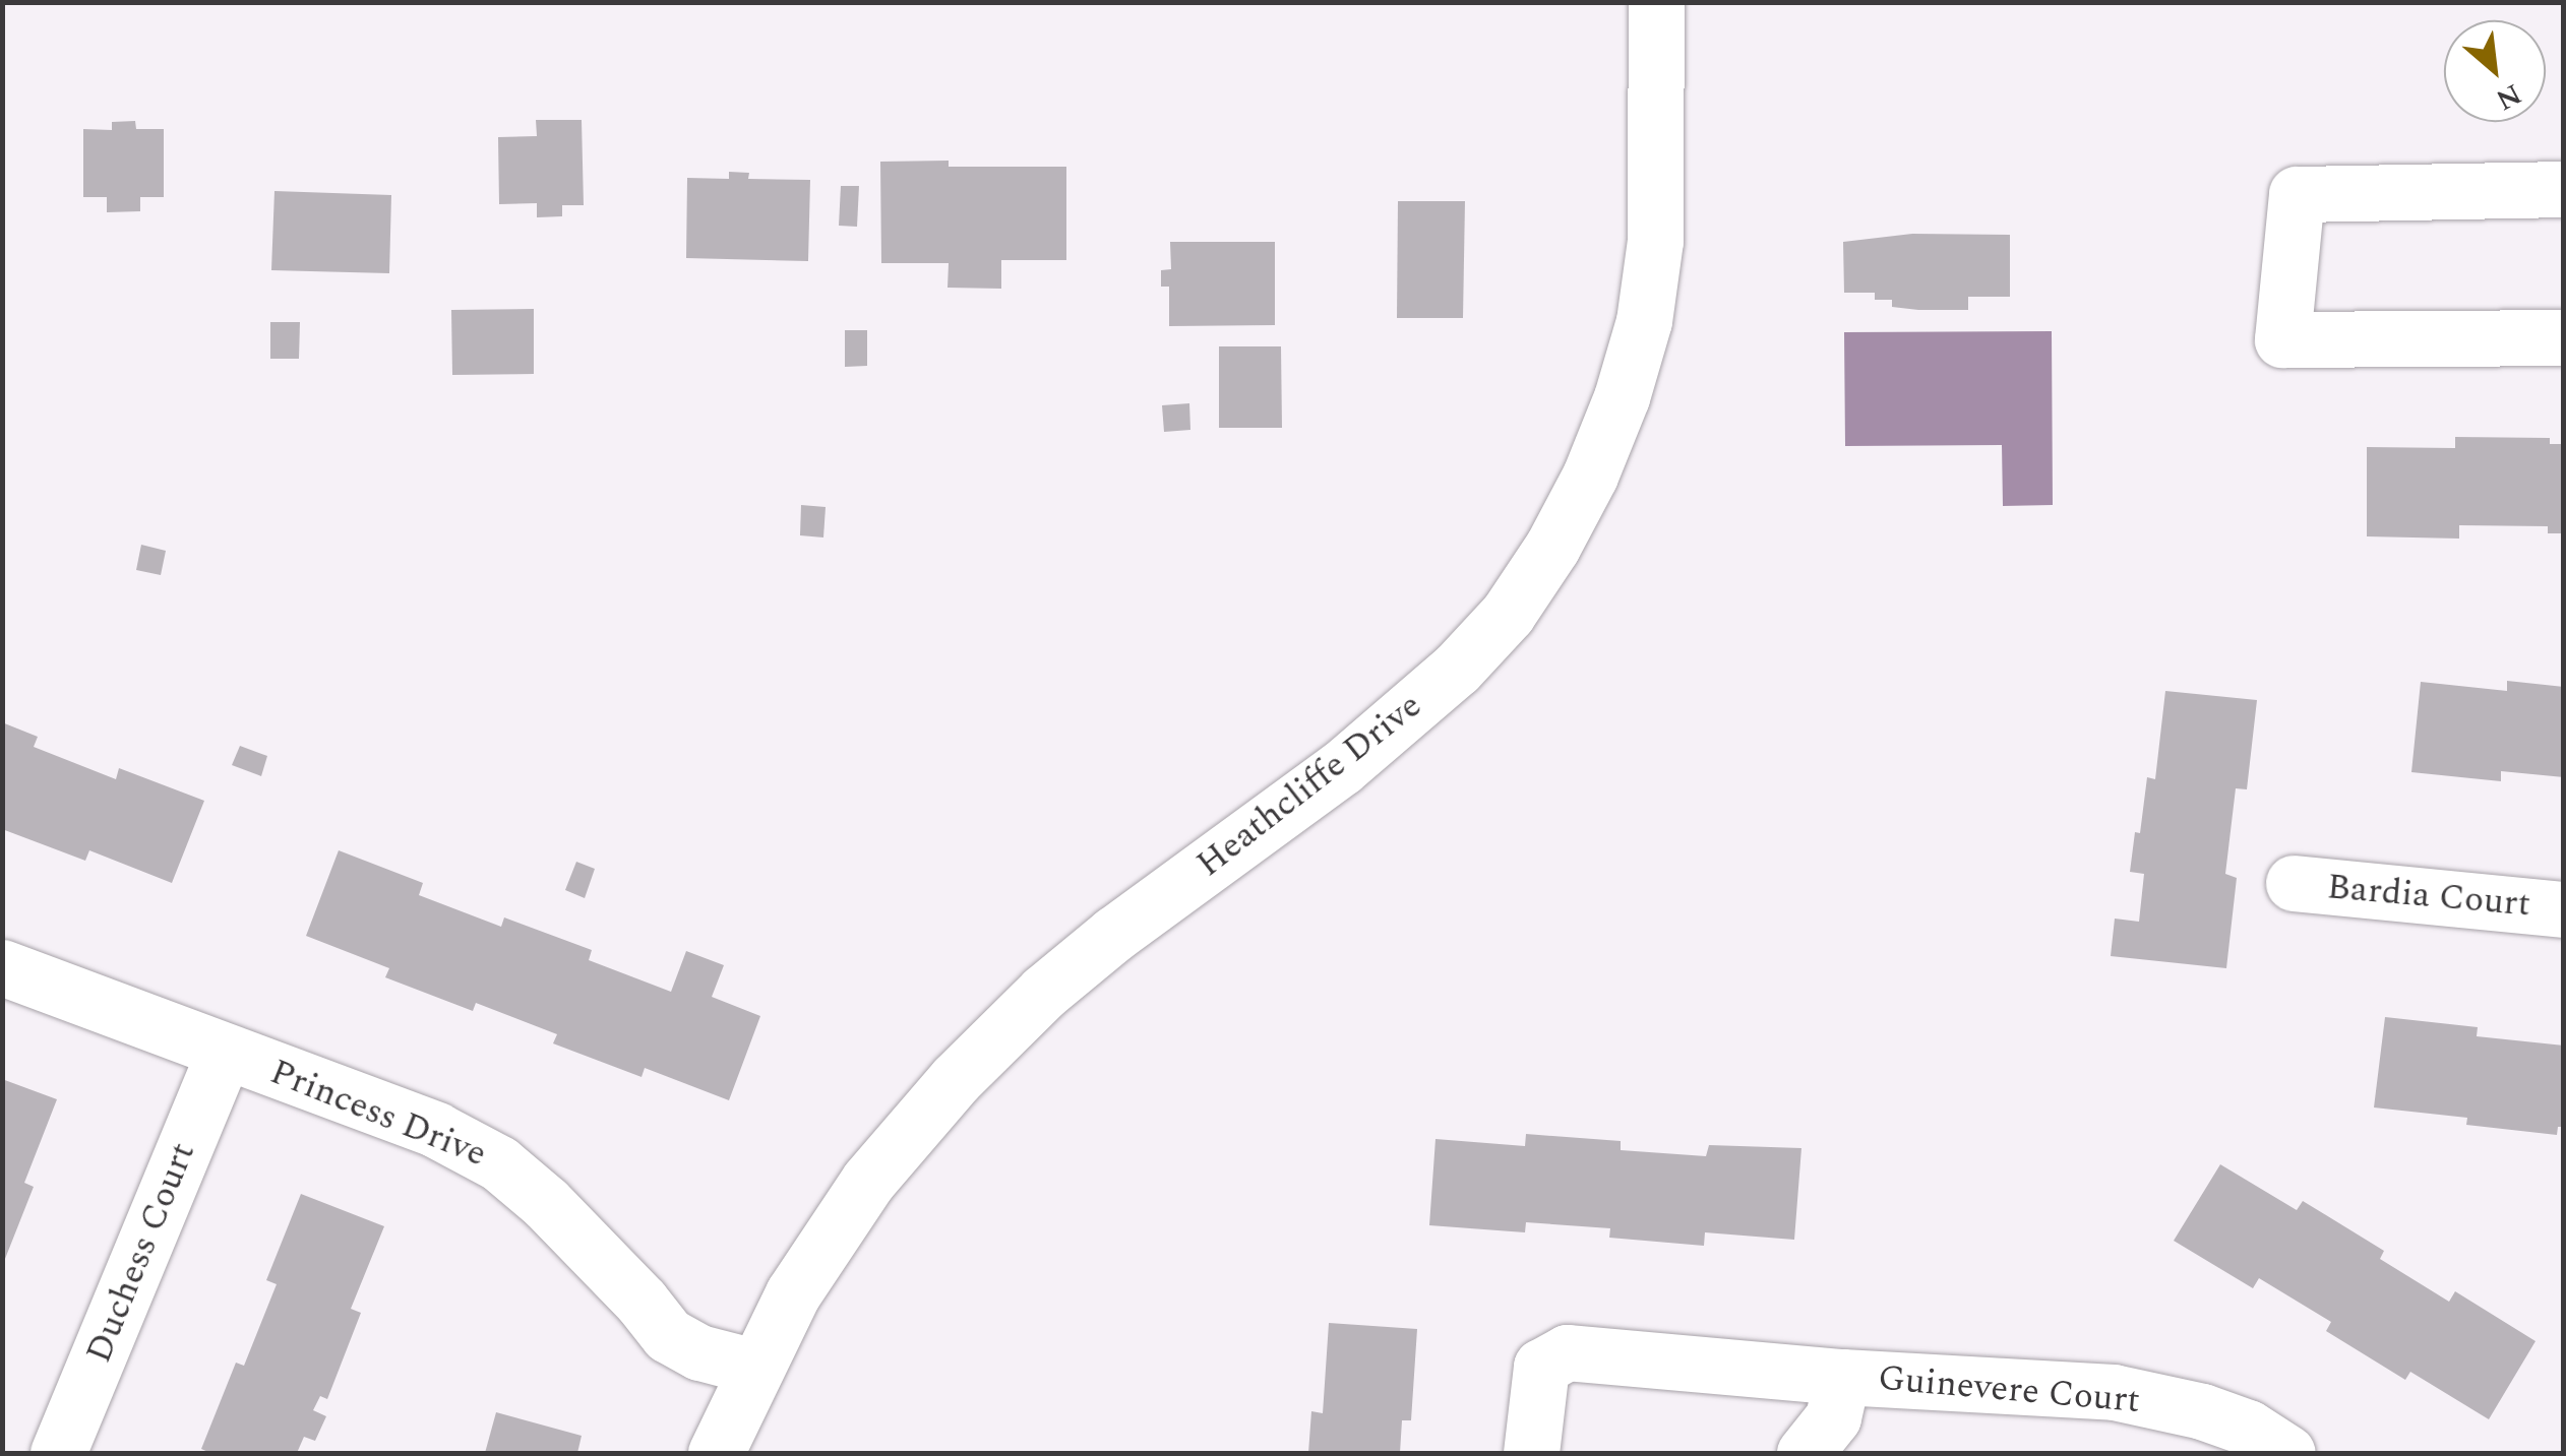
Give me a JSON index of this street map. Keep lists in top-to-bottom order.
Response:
{
  "streets": {
    "street": [
      "Heathcliffe Drive",
      "Bardia Court",
      "Princess Drive",
      "Duchess Court",
      "Guinevere Court"
    ]
  },
  "crossings": [
    ["Heathcliffe Drive", "Princess Drive"],
    ["Princess Drive", "Duchess Court"]
  ],
  "north": "bottom right"
}
